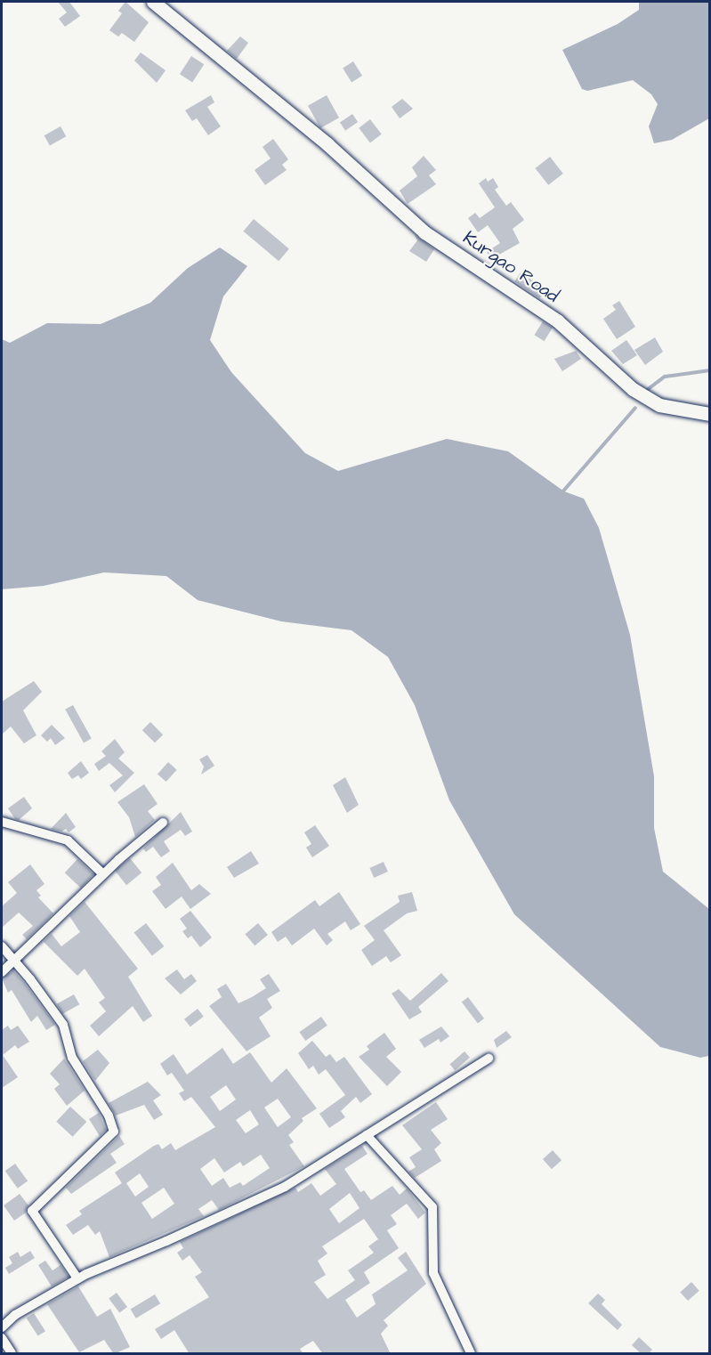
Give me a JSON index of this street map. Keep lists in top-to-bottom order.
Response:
{
  "streets": {
    "street": ["Kurgao Road"]
  }
}
